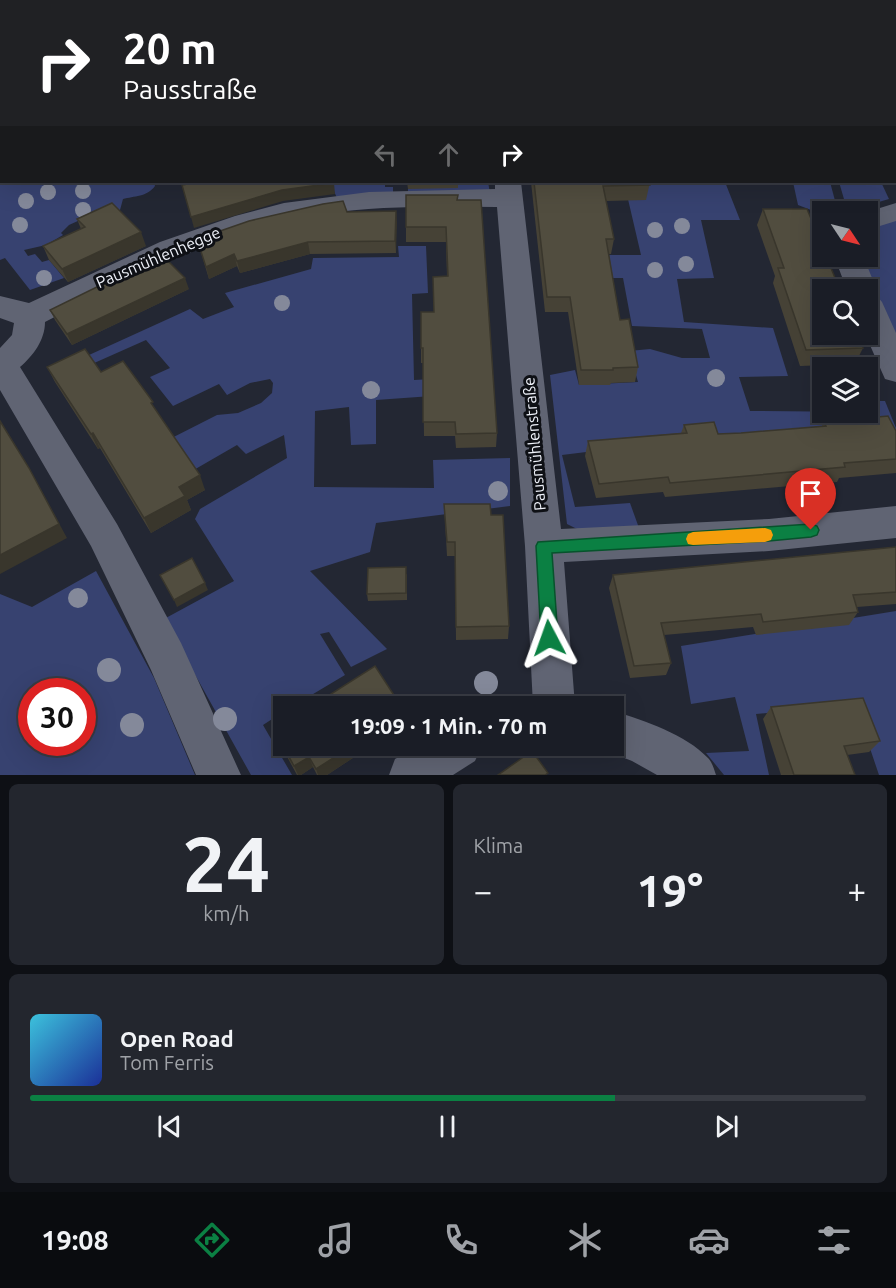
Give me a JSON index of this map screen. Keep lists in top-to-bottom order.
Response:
{
  "streets": {
    "street": ["Pausmühlenhegge", "Pausmühlenstraße"]
  },
  "crossings": [
    ["Pausmühlenhegge", "Pausmühlenstraße"]
  ],
  "north": "bottom right",
  "page": {
    "turn": ["20 m", "Pausstraße"],
    "limit": "30",
    "trip": "19:09 · 1 Min. · 70 m",
    "tile": [
      ["24", "km/h"],
      "Klima"
    ],
    "heat": ["−", "19°", "+"],
    "song": ["Open Road", "Tom Ferris"],
    "tabs": "19:08"
  }
}
